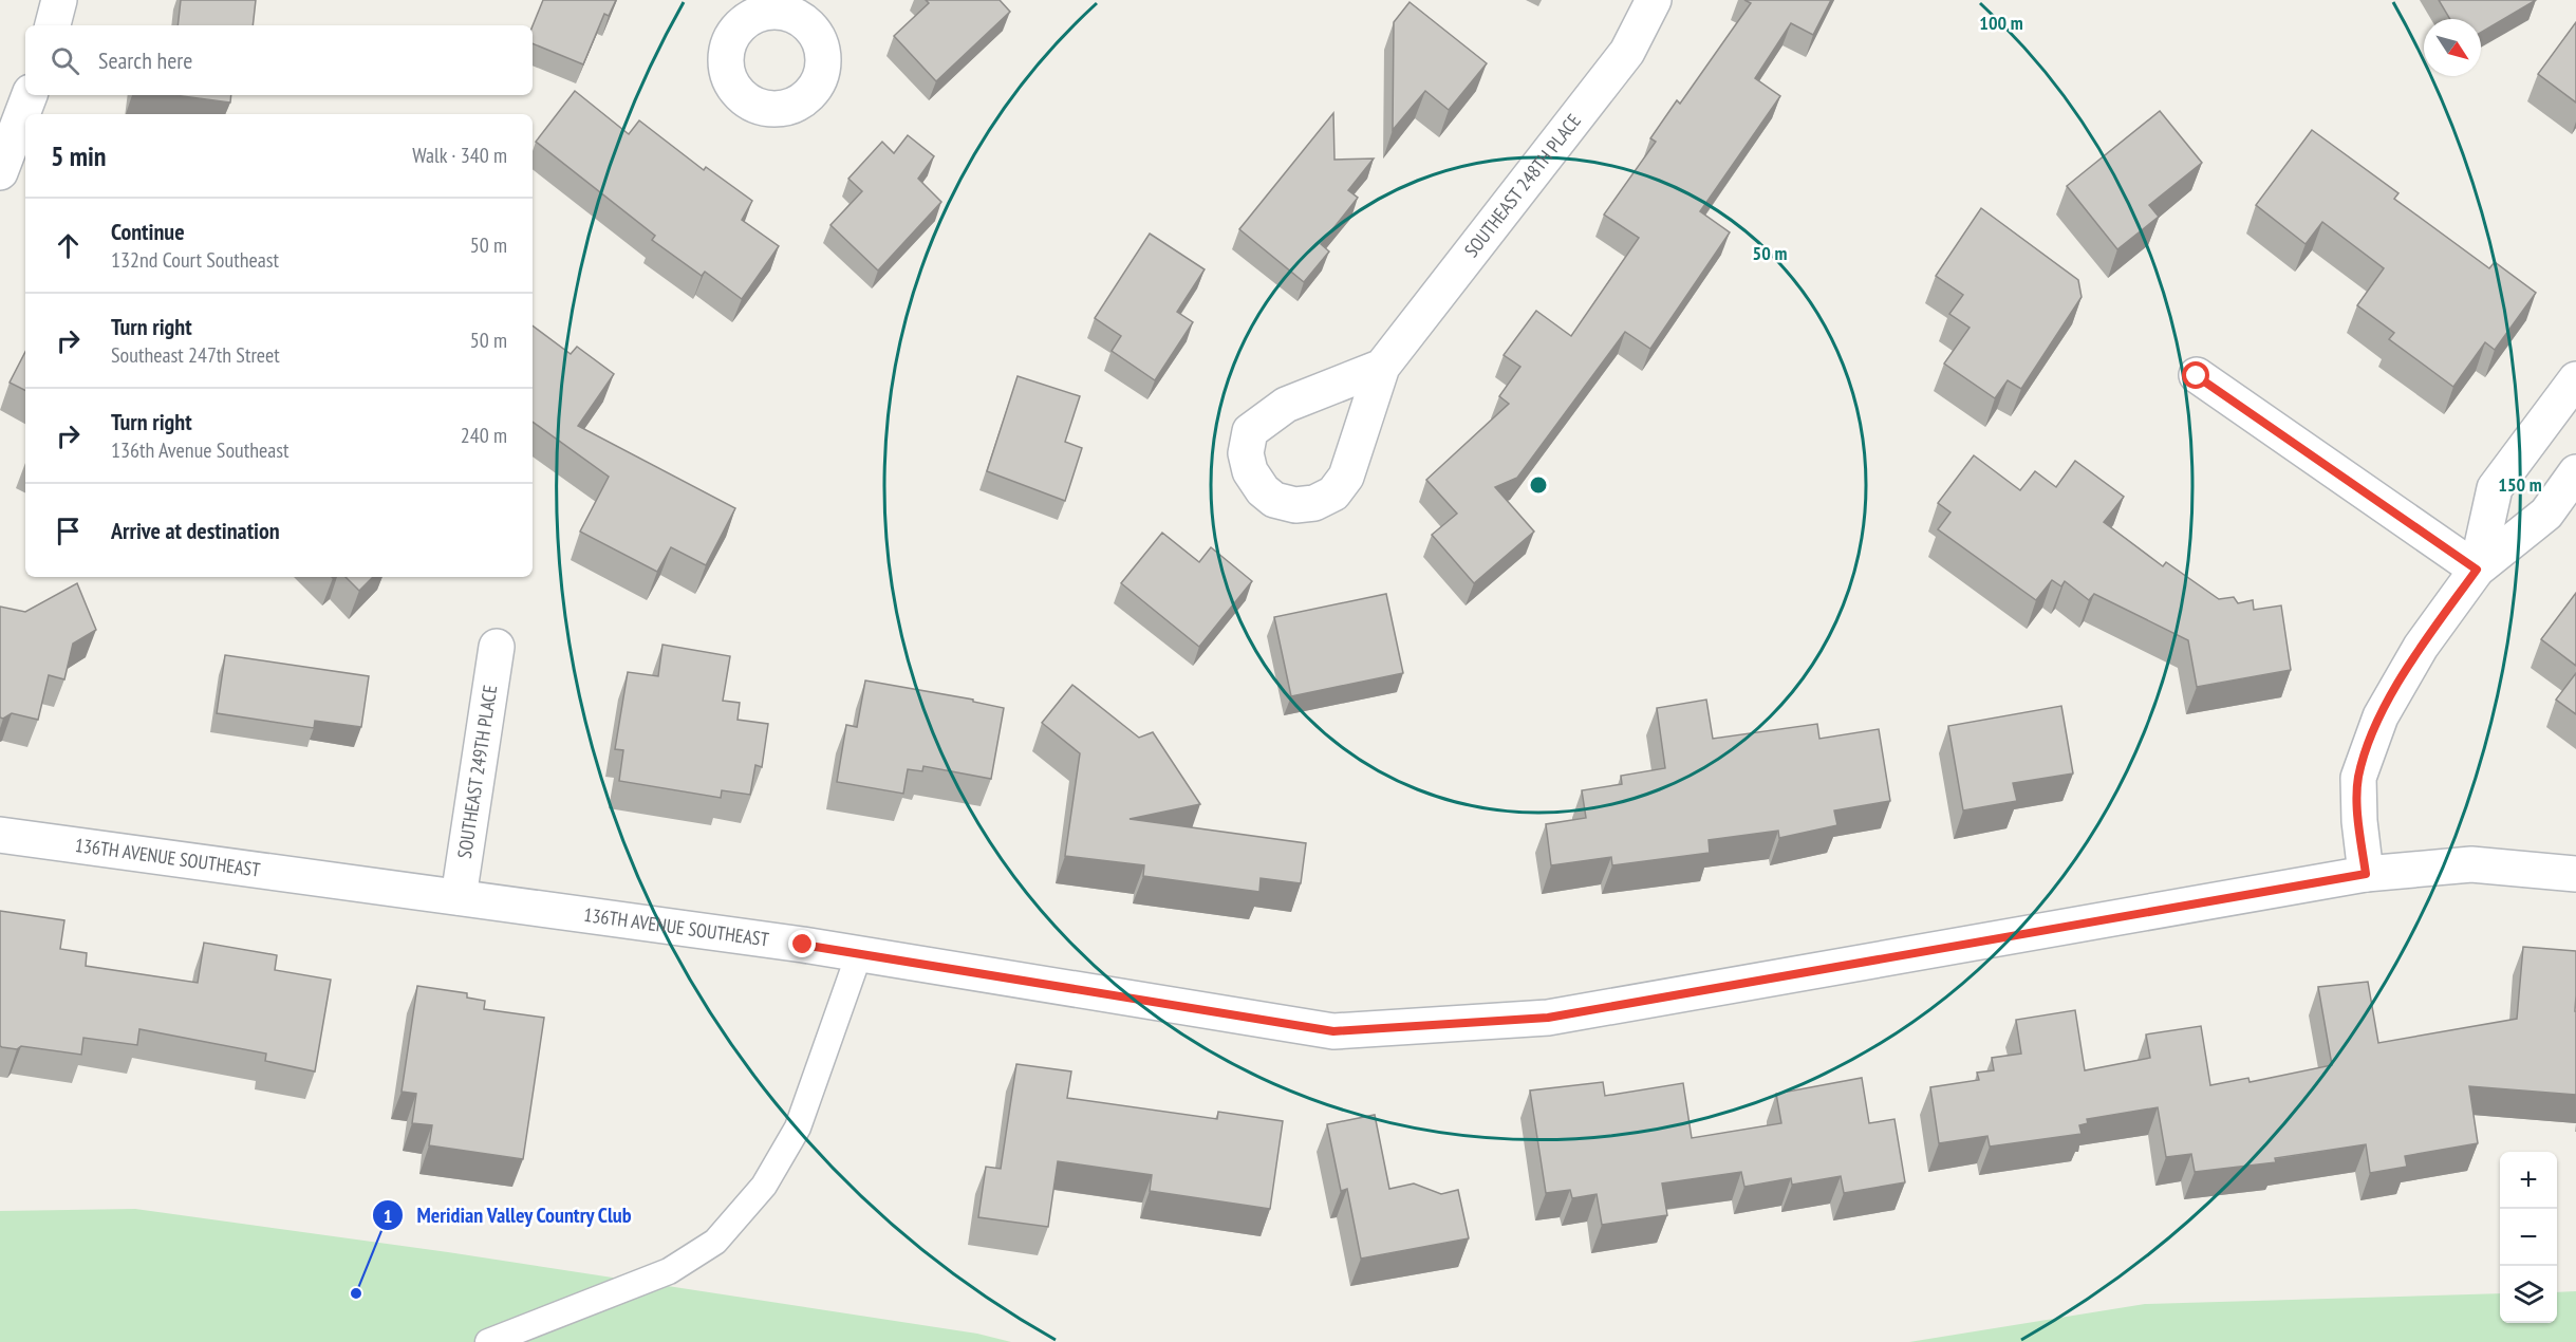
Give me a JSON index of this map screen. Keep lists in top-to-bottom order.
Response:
{
  "streets": {
    "street": ["SOUTHEAST 248TH PLACE", "SOUTHEAST 249TH PLACE", "136TH AVENUE SOUTHEAST"]
  },
  "crossings": [
    ["SOUTHEAST 249TH PLACE", "136TH AVENUE SOUTHEAST"]
  ],
  "places": ["Meridian Valley Country Club"],
  "north": "bottom right",
  "page": {
    "search": "Search here",
    "heading": ["5 min", "Walk · 340 m"],
    "list": [
      ["Continue", "132nd Court Southeast", "50 m"],
      ["Turn right", "Southeast 247th Street", "50 m"],
      ["Turn right", "136th Avenue Southeast", "240 m"],
      "Arrive at destination"
    ],
    "map_buttons": ["+", "−"]
  },
  "rings": ["100 m", "50 m", "150 m"]
}
